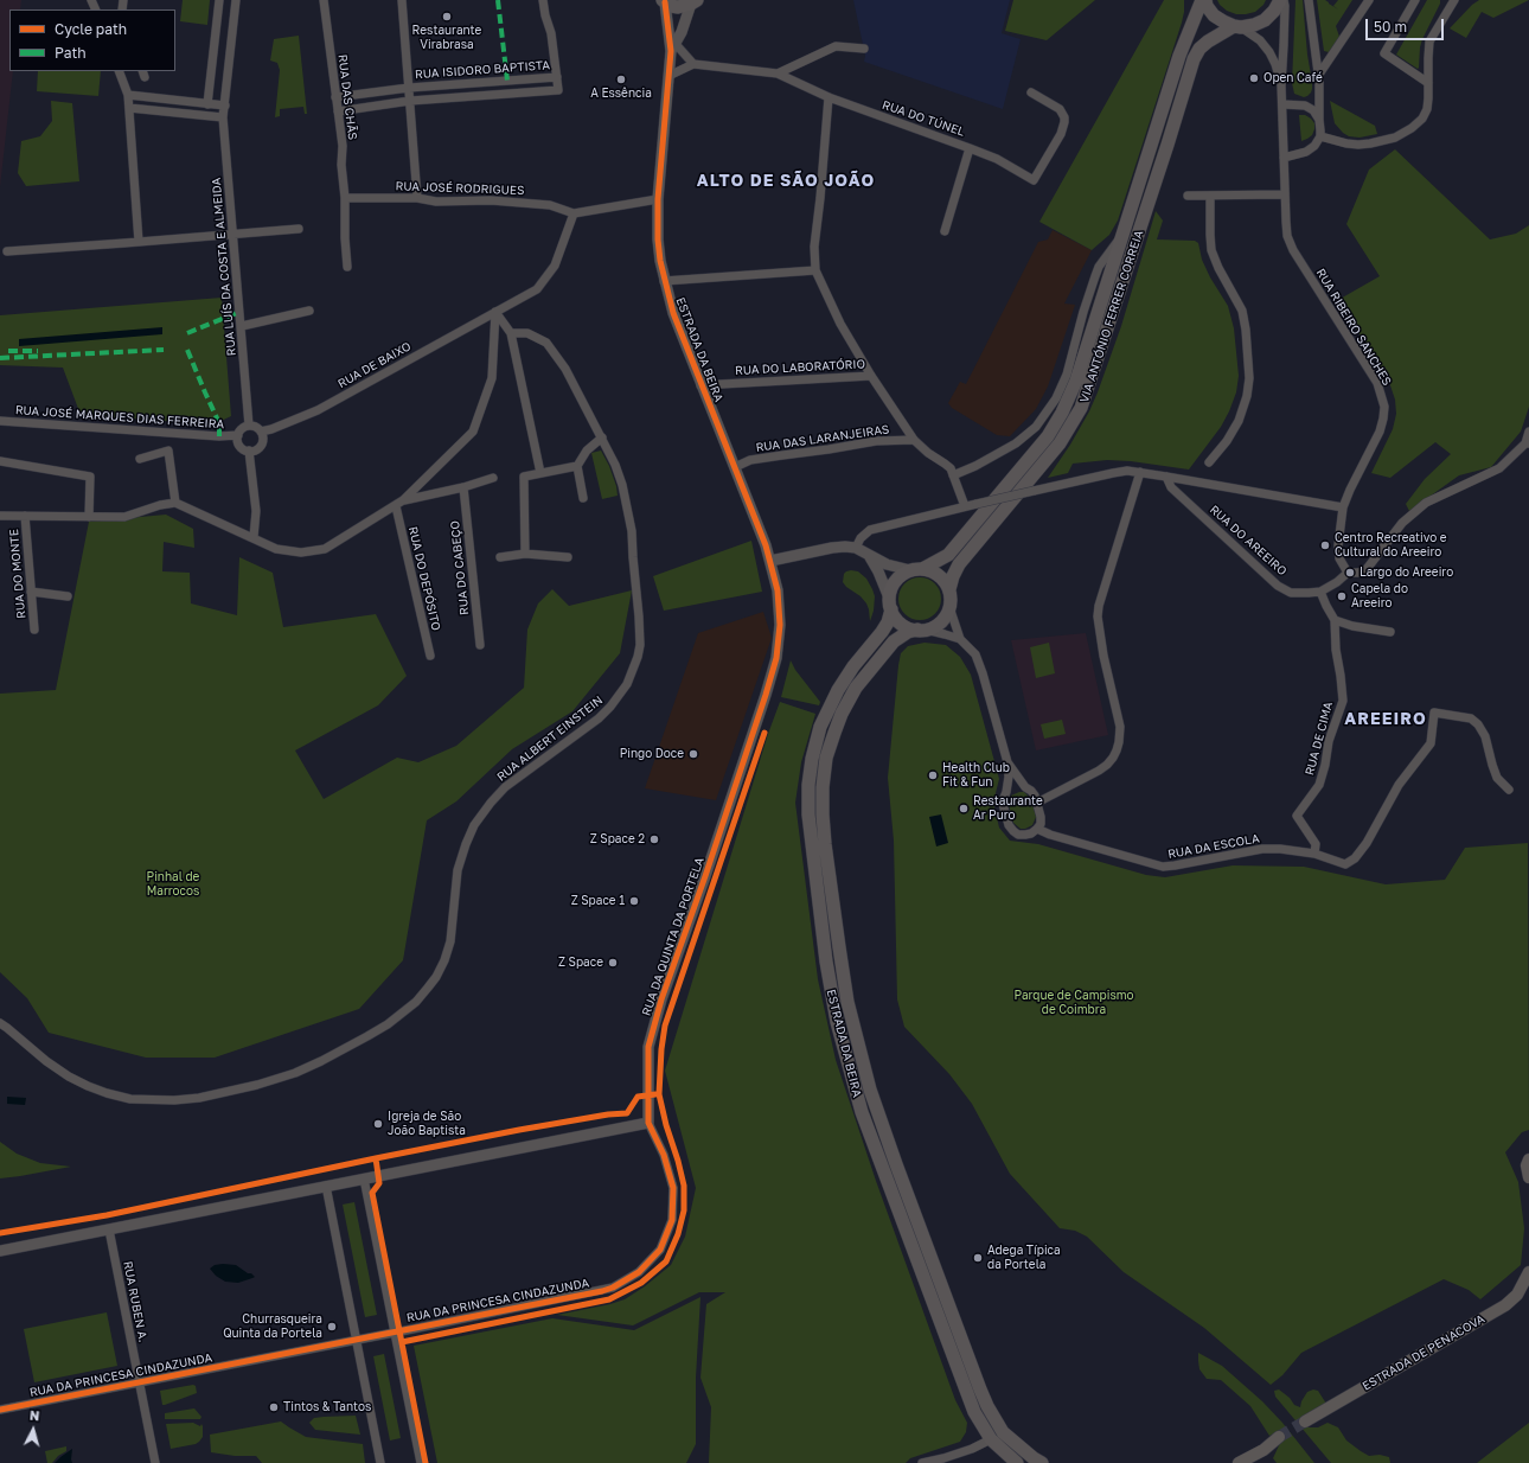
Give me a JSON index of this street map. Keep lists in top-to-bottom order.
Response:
{
  "streets": {
    "main road": ["VIA ANTÓNIO FERRER CORREIA", "ESTRADA DA BEIRA", "ESTRADA DE PENACOVA"],
    "street": [
      "RUA ISIDORO BAPTISTA",
      "RUA DAS CHÃS",
      "RUA DO TÚNEL",
      "RUA JOSÉ RODRIGUES",
      "RUA LUÍS DA COSTA E ALMEIDA",
      "RUA RIBEIRO SANCHES",
      "RUA DE BAIXO",
      "RUA DO LABORATÓRIO",
      "RUA JOSÉ MARQUES DIAS FERREIRA",
      "RUA DAS LARANJEIRAS",
      "RUA DO AREEIRO",
      "RUA DO CABEÇO",
      "RUA DO MONTE",
      "RUA DO DEPÓSITO",
      "RUA ALBERT EINSTEIN",
      "RUA DE CIMA",
      "RUA DA ESCOLA",
      "RUA DA QUINTA DA PORTELA",
      "RUA DA PRINCESA CINDAZUNDA",
      "RUA RUBEN A."
    ]
  },
  "crossings": [
    ["RUA ISIDORO BAPTISTA", "RUA DAS CHÃS"],
    ["RUA DAS CHÃS", "RUA JOSÉ RODRIGUES"],
    ["RUA JOSÉ RODRIGUES", "RUA DE BAIXO"],
    ["RUA LUÍS DA COSTA E ALMEIDA", "RUA DE BAIXO"],
    ["RUA LUÍS DA COSTA E ALMEIDA", "RUA JOSÉ MARQUES DIAS FERREIRA"],
    ["VIA ANTÓNIO FERRER CORREIA", "RUA RIBEIRO SANCHES"],
    ["VIA ANTÓNIO FERRER CORREIA", "ESTRADA DA BEIRA"],
    ["RUA RIBEIRO SANCHES", "RUA DO AREEIRO"],
    ["ESTRADA DA BEIRA", "RUA DO LABORATÓRIO"],
    ["ESTRADA DA BEIRA", "RUA DAS LARANJEIRAS"],
    ["ESTRADA DA BEIRA", "RUA DA QUINTA DA PORTELA"],
    ["RUA DE BAIXO", "RUA JOSÉ MARQUES DIAS FERREIRA"],
    ["RUA DO AREEIRO", "RUA DE CIMA"],
    ["RUA DE CIMA", "RUA DA ESCOLA"],
    ["RUA DA QUINTA DA PORTELA", "RUA DA PRINCESA CINDAZUNDA"],
    ["RUA DA PRINCESA CINDAZUNDA", "RUA RUBEN A."]
  ],
  "districts": ["ALTO DE SÃO JOÃO", "AREEIRO"],
  "parks": ["Pinhal de Marrocos", "Parque de Campismo de Coimbra"],
  "places": [
    "Restaurante Virabrasa",
    "Open Café",
    "A Essência",
    "Centro Recreativo e Cultural do Areeiro",
    "Largo do Areeiro",
    "Capela do Areeiro",
    "Pingo Doce",
    "Health Club Fit & Fun",
    "Restaurante Ar Puro",
    "Z Space 2",
    "Z Space 1",
    "Z Space",
    "Igreja de São João Baptista",
    "Adega Típica da Portela",
    "Churrasqueira Quinta da Portela",
    "Tintos & Tantos"
  ],
  "legend": ["Cycle path", "Path"],
  "scale_bar": "50 m",
  "north": "top"
}
